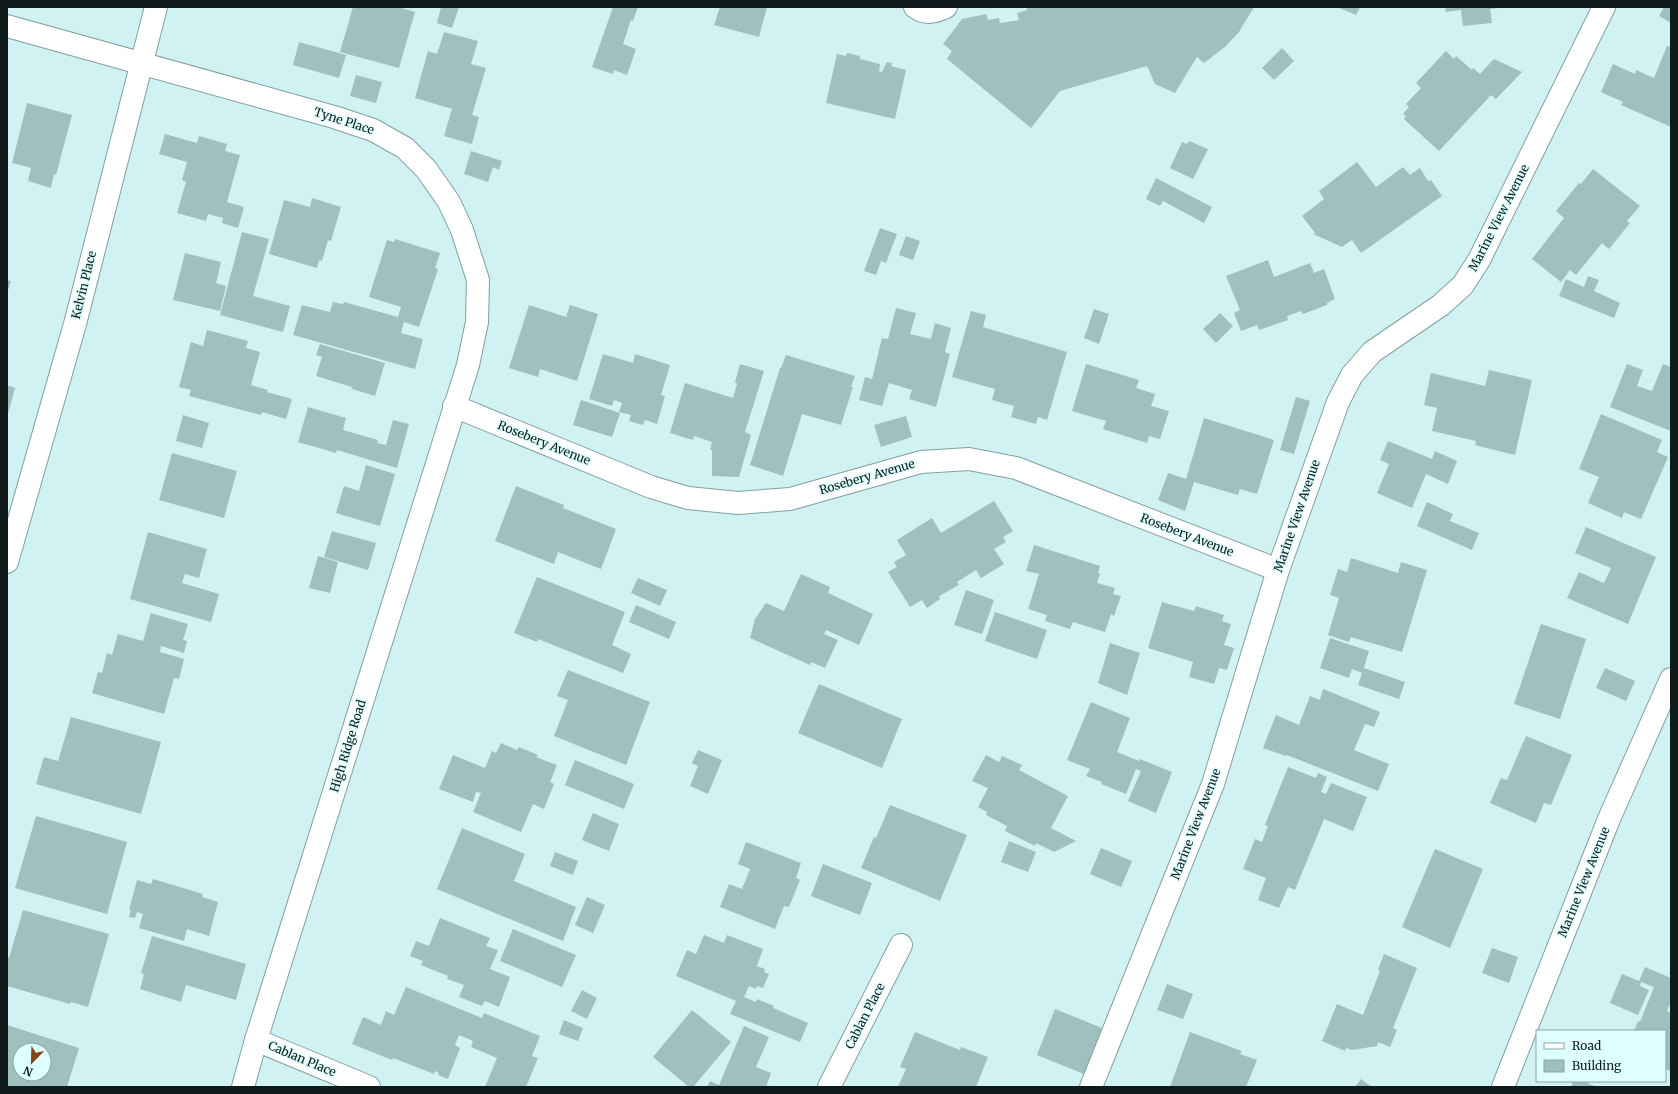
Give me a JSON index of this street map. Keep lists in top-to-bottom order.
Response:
{
  "streets": {
    "street": [
      "Tyne Place",
      "Marine View Avenue",
      "Kelvin Place",
      "Rosebery Avenue",
      "High Ridge Road",
      "Cablan Place"
    ]
  },
  "crossings": [
    ["Tyne Place", "Kelvin Place"],
    ["Tyne Place", "Rosebery Avenue"],
    ["Tyne Place", "High Ridge Road"],
    ["Marine View Avenue", "Rosebery Avenue"],
    ["Rosebery Avenue", "High Ridge Road"],
    ["High Ridge Road", "Cablan Place"]
  ],
  "legend": ["Road", "Building"],
  "north": "bottom left"
}
